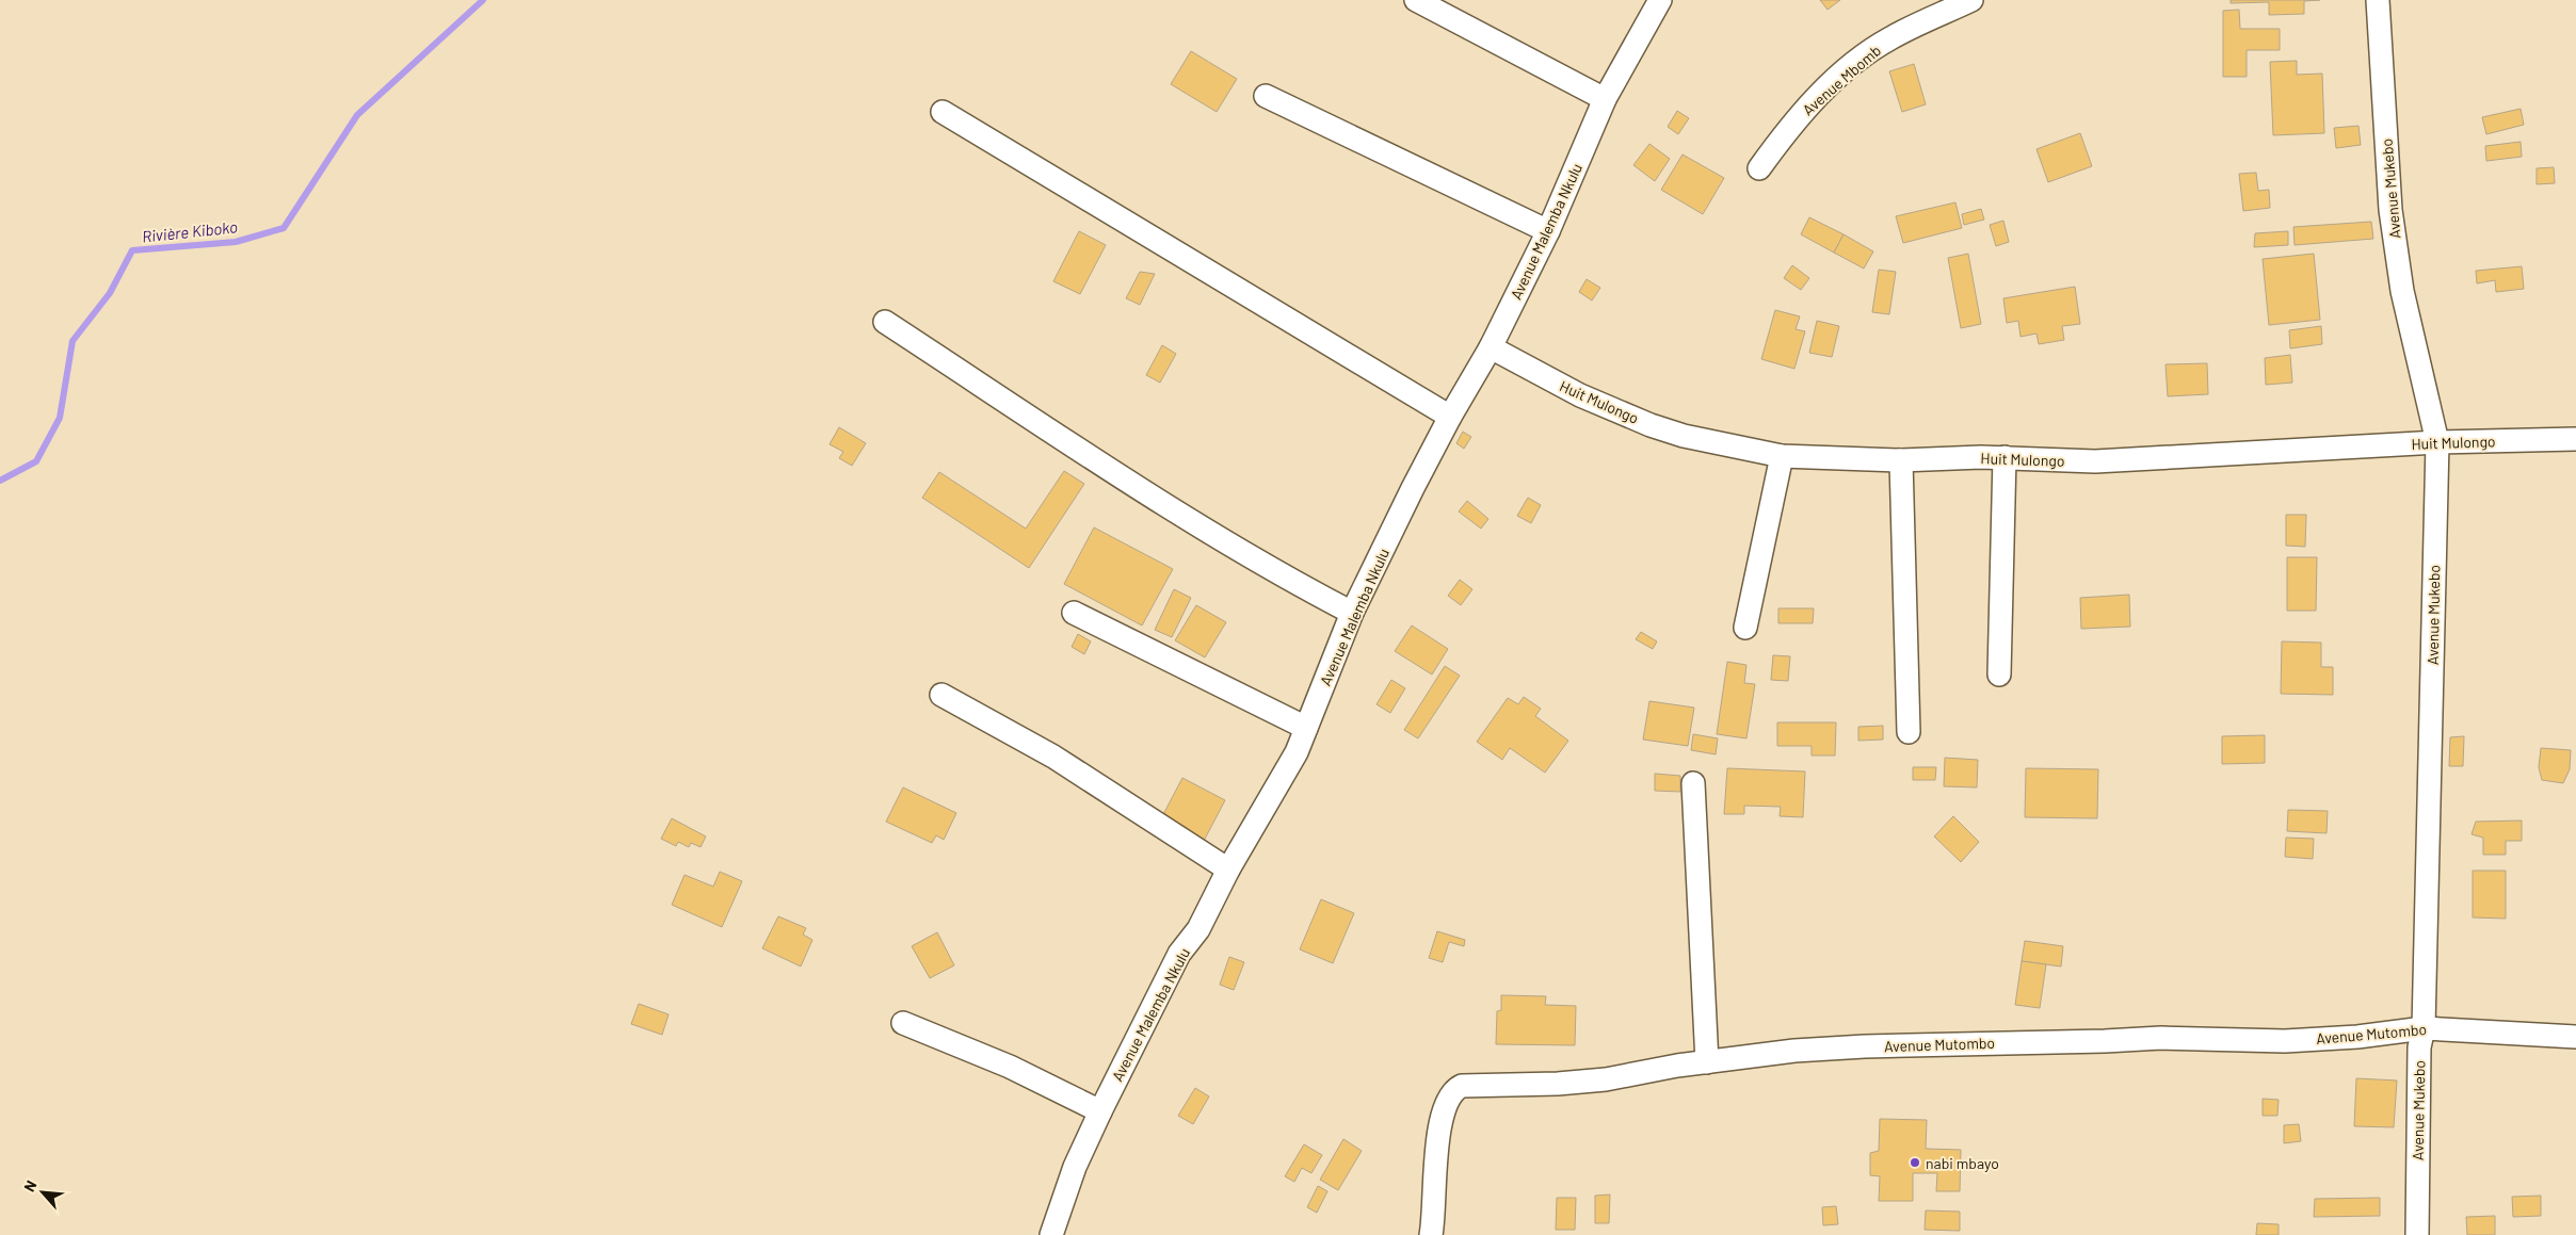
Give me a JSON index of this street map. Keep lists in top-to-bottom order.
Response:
{
  "streets": {
    "street": [
      "Avenue Mbomb",
      "Avenue Mukebo",
      "Avenue Malemba Nkulu",
      "Huit Mulongo",
      "Avenue Mutombo"
    ]
  },
  "crossings": [
    ["Avenue Mukebo", "Huit Mulongo"],
    ["Avenue Mukebo", "Avenue Mutombo"],
    ["Avenue Malemba Nkulu", "Huit Mulongo"]
  ],
  "water": ["Rivière Kiboko"],
  "places": ["nabi mbayo"],
  "north": "top left"
}
